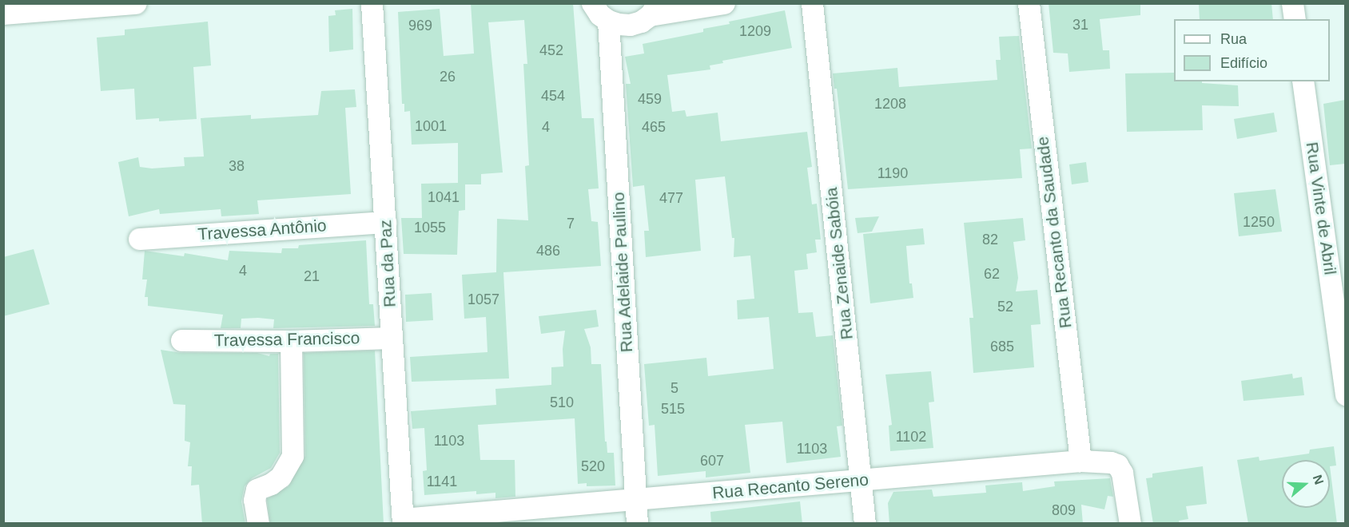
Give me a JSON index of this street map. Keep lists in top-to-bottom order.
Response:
{
  "streets": {
    "street": [
      "Rua Vinte de Abril",
      "Travessa Antônio",
      "Rua Recanto da Saudade",
      "Rua da Paz",
      "Rua Zenaide Sabóia",
      "Rua Adelaide Paulino",
      "Travessa Francisco",
      "Rua Recanto Sereno"
    ]
  },
  "crossings": [
    ["Travessa Antônio", "Rua da Paz"],
    ["Rua Recanto da Saudade", "Rua Recanto Sereno"],
    ["Rua da Paz", "Travessa Francisco"],
    ["Rua da Paz", "Rua Recanto Sereno"],
    ["Rua Zenaide Sabóia", "Rua Recanto Sereno"],
    ["Rua Adelaide Paulino", "Rua Recanto Sereno"]
  ],
  "house_numbers": [
    "31",
    "969",
    "1209",
    "452",
    "26",
    "454",
    "459",
    "1208",
    "1001",
    "4",
    "465",
    "38",
    "1190",
    "1041",
    "477",
    "1250",
    "7",
    "1055",
    "82",
    "486",
    "4",
    "62",
    "21",
    "1057",
    "52",
    "685",
    "5",
    "510",
    "515",
    "1102",
    "1103",
    "1103",
    "607",
    "520",
    "1141",
    "809"
  ],
  "legend": ["Rua", "Edifício"],
  "north": "right"
}
